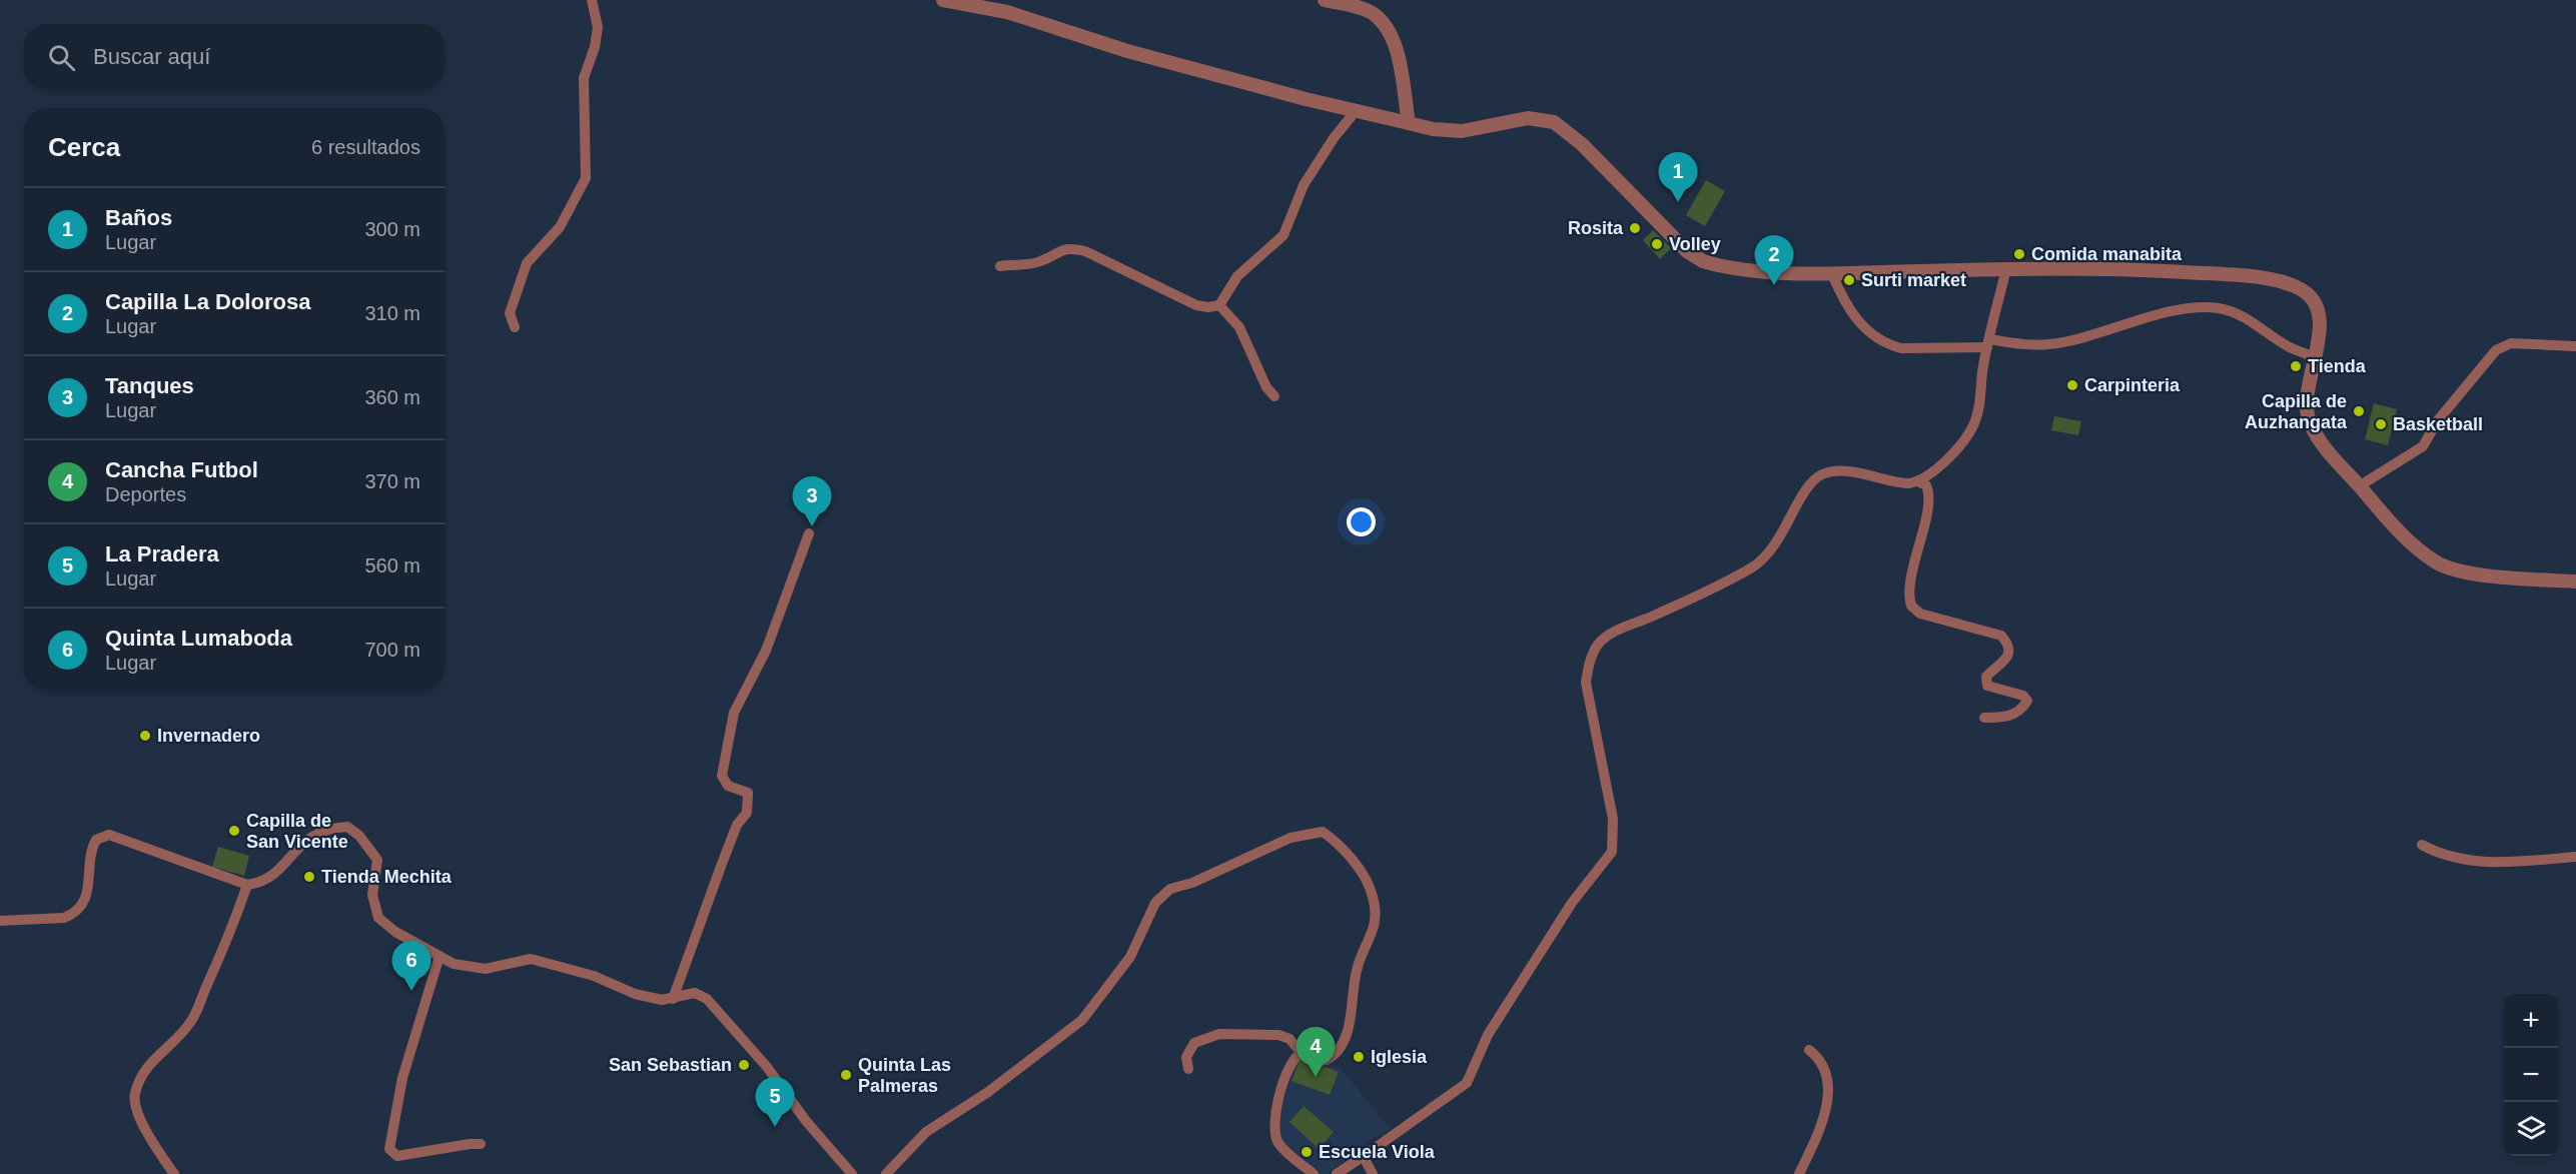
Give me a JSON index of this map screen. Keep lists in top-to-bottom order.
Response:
{
  "places": [
    "Rosita",
    "Volley",
    "Comida manabita",
    "Surti market",
    "Tienda",
    "Carpinteria",
    "Capilla de Auzhangata",
    "Basketball",
    "Invernadero",
    "Capilla de San Vicente",
    "Tienda Mechita",
    "Iglesia",
    "San Sebastian",
    "Quinta Las Palmeras",
    "Escuela Viola"
  ],
  "page": {
    "search": "Buscar aquí",
    "heading": ["Cerca", "6 resultados"],
    "pins": [
      "1",
      "2",
      "3",
      "6",
      "4",
      "5"
    ],
    "list": [
      {
        "mark": "1",
        "name": "Baños",
        "note": "Lugar",
        "value": "300 m"
      },
      {
        "mark": "2",
        "name": "Capilla La Dolorosa",
        "note": "Lugar",
        "value": "310 m"
      },
      {
        "mark": "3",
        "name": "Tanques",
        "note": "Lugar",
        "value": "360 m"
      },
      {
        "mark": "4",
        "name": "Cancha Futbol",
        "note": "Deportes",
        "value": "370 m"
      },
      {
        "mark": "5",
        "name": "La Pradera",
        "note": "Lugar",
        "value": "560 m"
      },
      {
        "mark": "6",
        "name": "Quinta Lumaboda",
        "note": "Lugar",
        "value": "700 m"
      }
    ],
    "map_buttons": ["+", "−"]
  }
}
